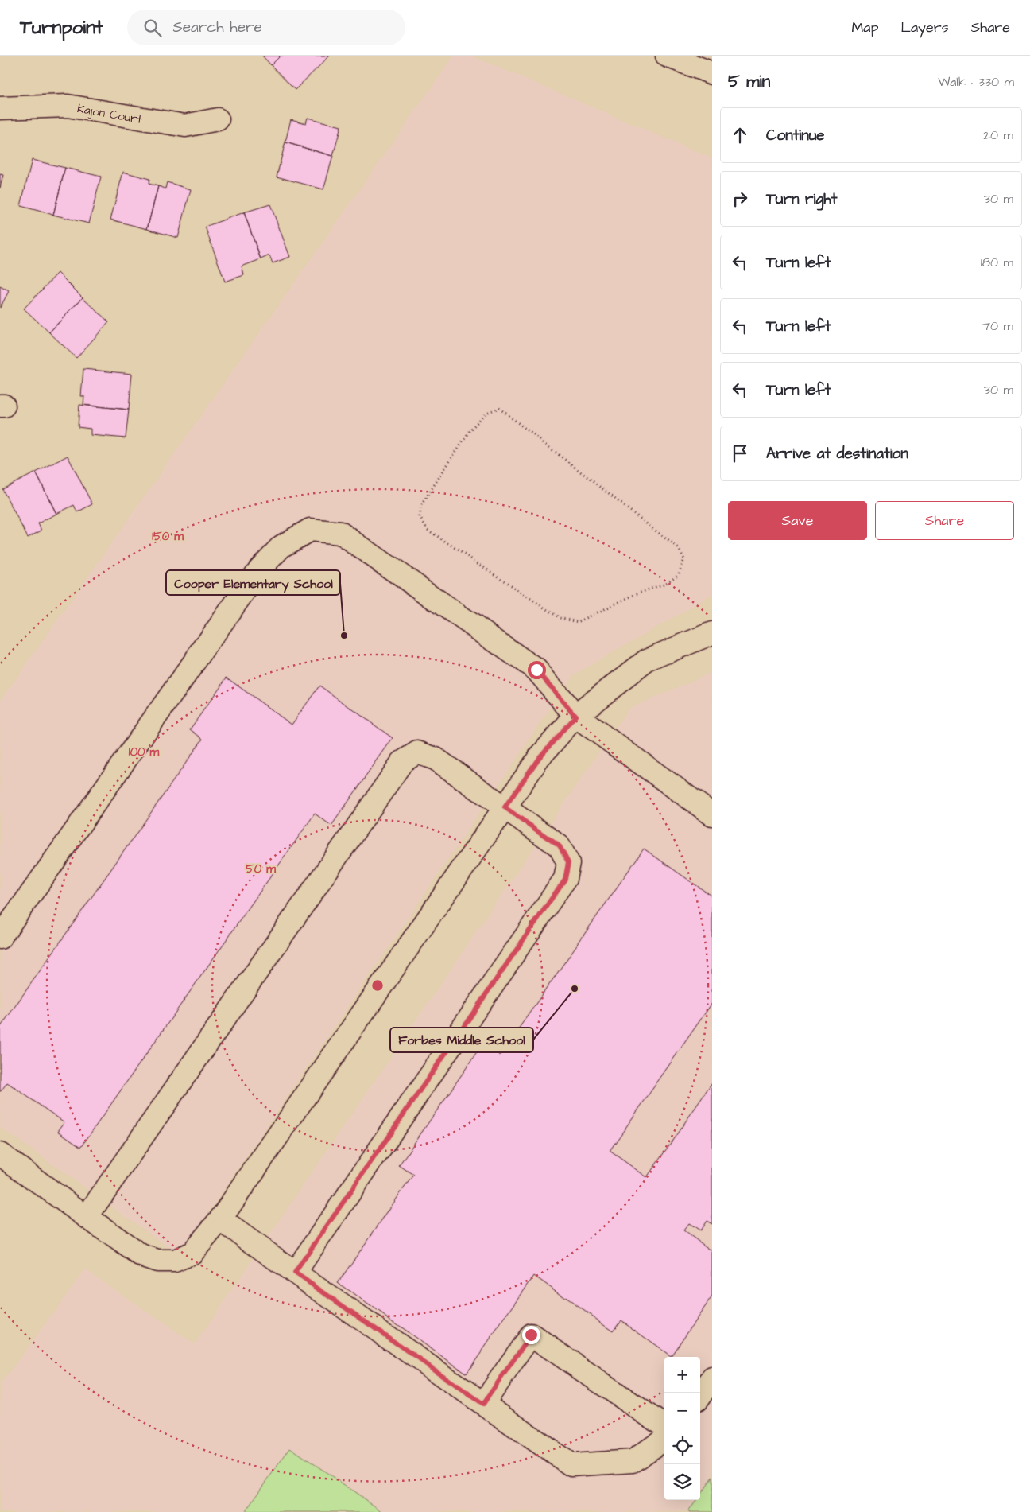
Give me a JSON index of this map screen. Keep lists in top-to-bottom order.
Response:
{
  "streets": {
    "street": ["Kajon Court"]
  },
  "places": ["Cooper Elementary School", "Forbes Middle School"],
  "page": {
    "header": "Turnpoint",
    "search": "Search here",
    "nav": ["Map", "Layers", "Share"],
    "heading": ["5 min", "Walk · 330 m"],
    "list": [
      ["Continue", "20 m"],
      ["Turn right", "30 m"],
      ["Turn left", "180 m"],
      ["Turn left", "70 m"],
      ["Turn left", "30 m"],
      "Arrive at destination"
    ],
    "buttons": ["Save", "Share"],
    "map_buttons": ["+", "−"]
  },
  "rings": ["150 m", "100 m", "50 m"]
}
